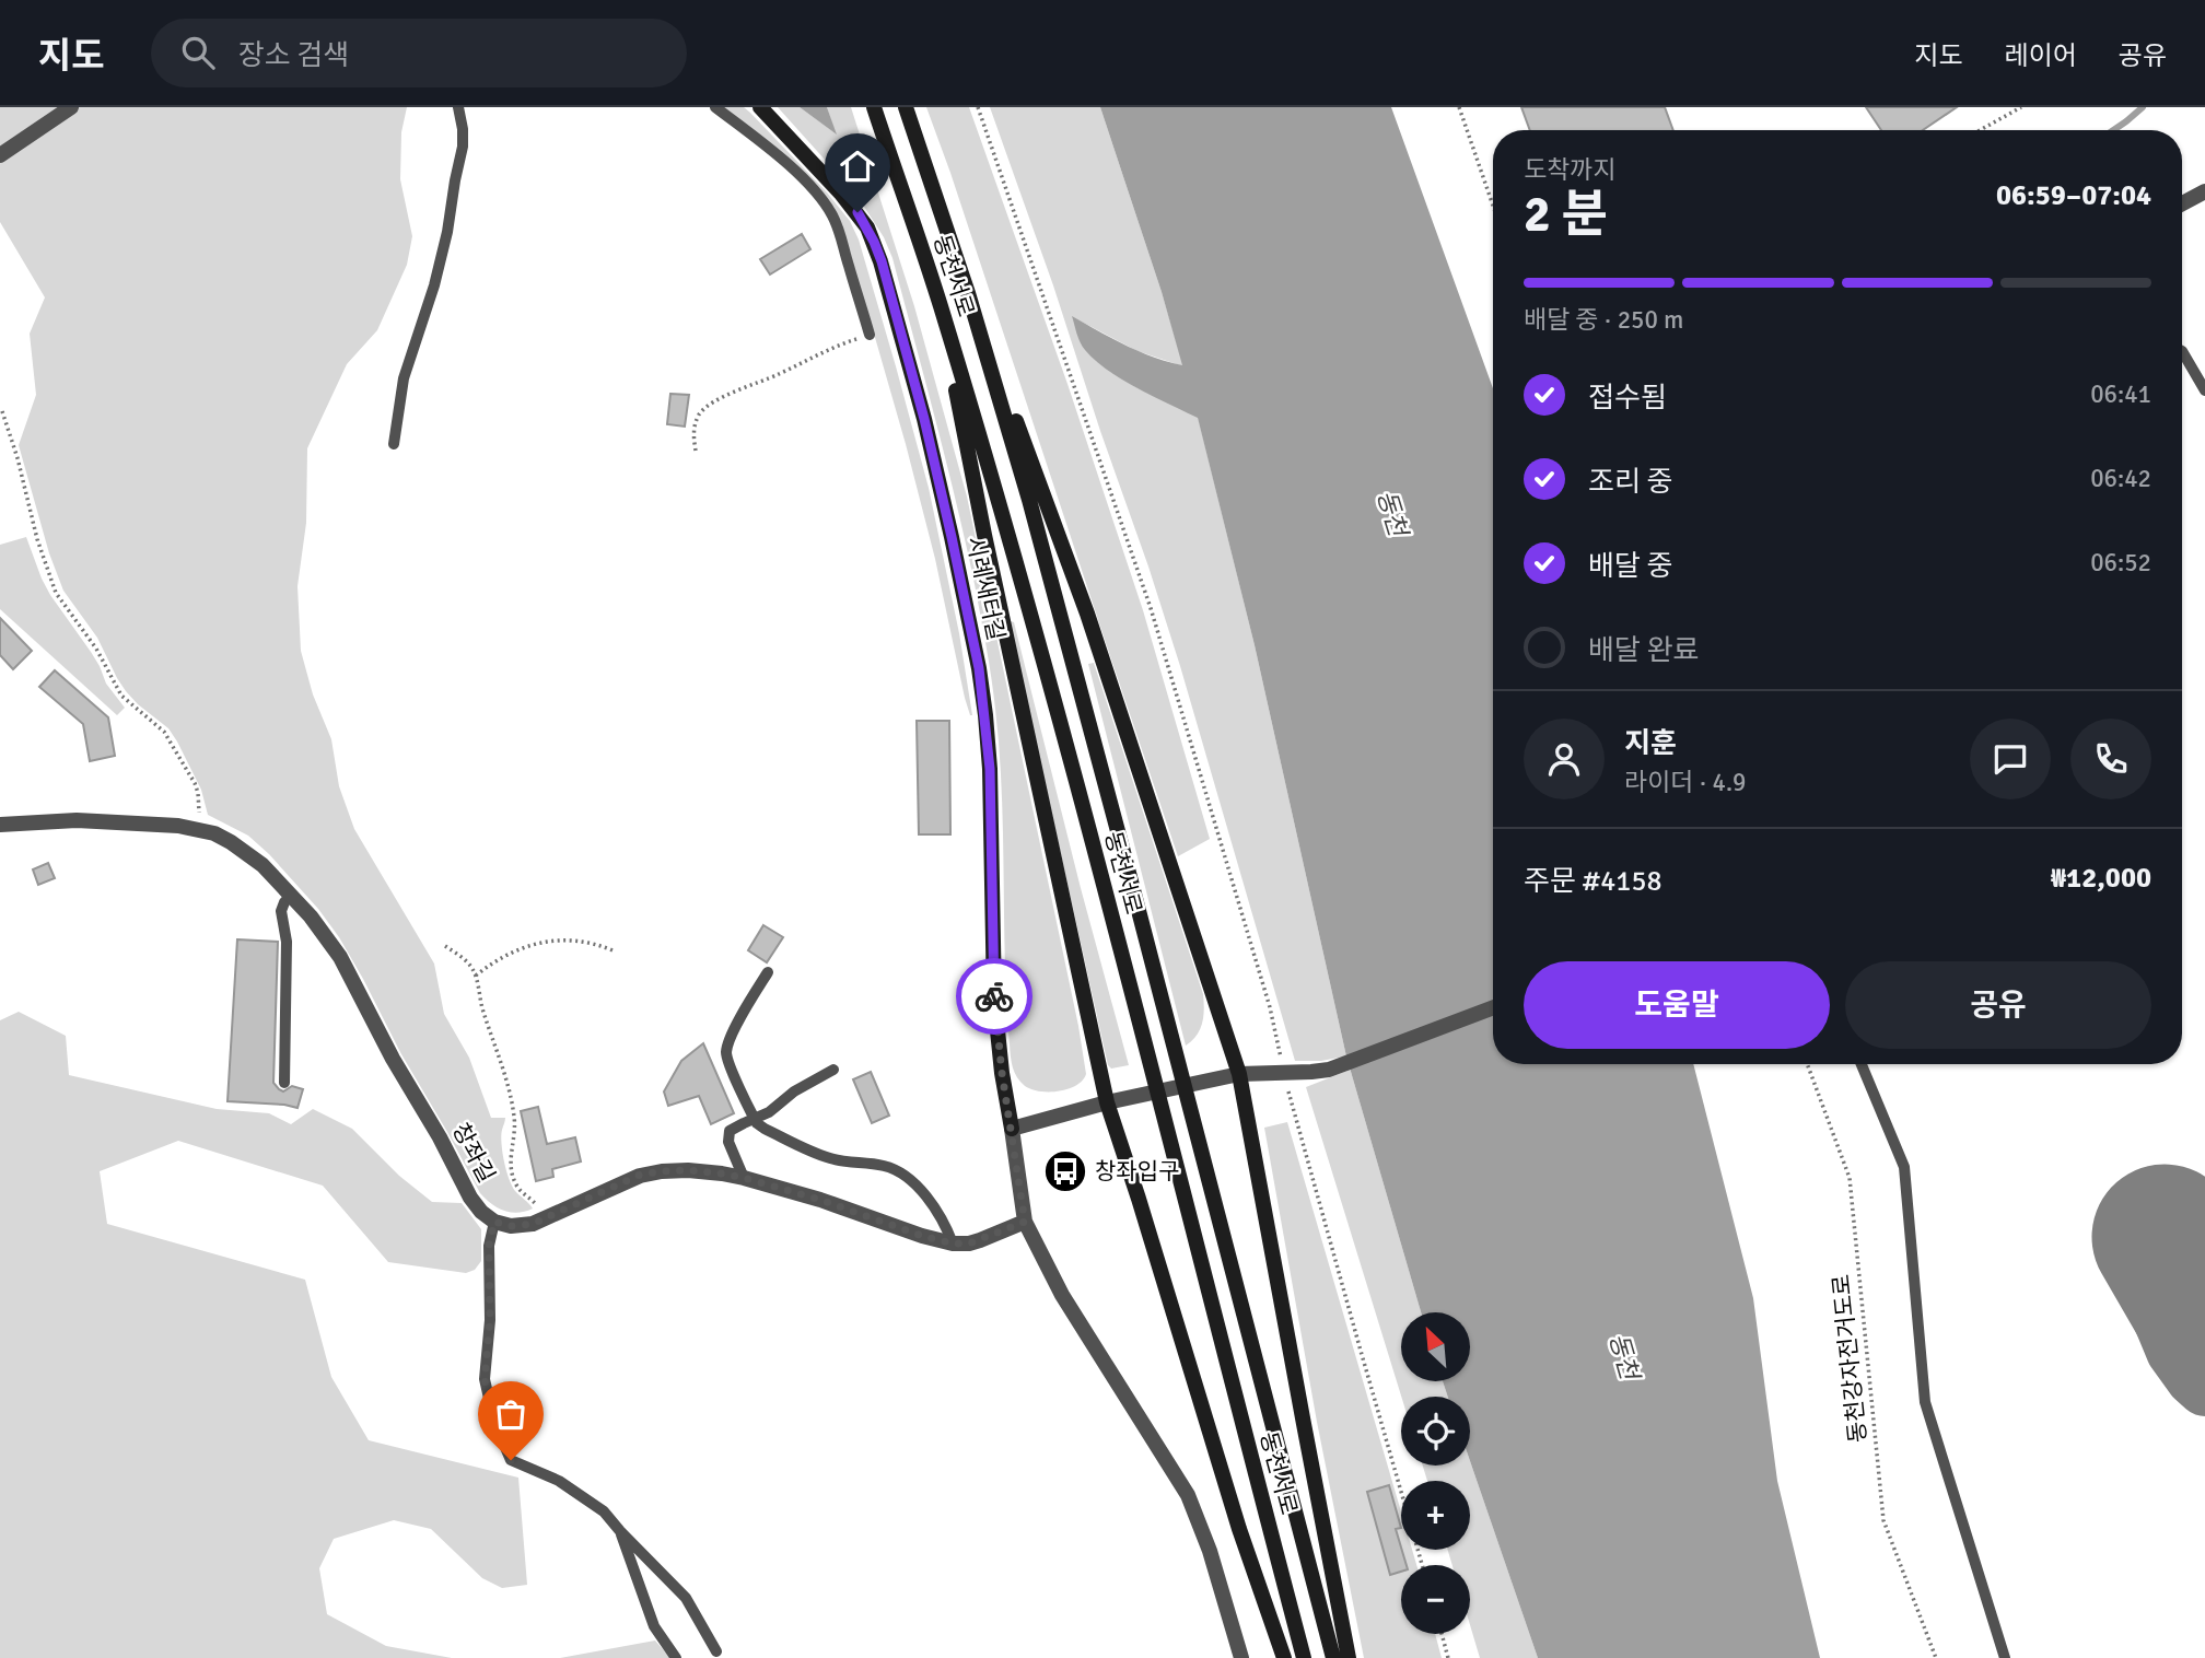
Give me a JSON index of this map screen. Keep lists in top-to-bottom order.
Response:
{
  "streets": {
    "main road": ["동천서로", "시례새터길"],
    "street": ["창좌길"],
    "path": ["동천강자전거도로"]
  },
  "water": ["동천"],
  "places": {
    "bus stop": ["창좌입구"]
  },
  "north": "top left",
  "page": {
    "header": "지도",
    "search": "장소 검색",
    "nav": ["지도", "레이어", "공유"],
    "heading": ["2 분", "도착까지", "06:59–07:04"],
    "panel": [
      "지훈",
      "라이더 · 4.9",
      "주문 #4158",
      "₩12,000"
    ],
    "bar": "배달 중 · 250 m",
    "list": [
      ["접수됨", "06:41"],
      ["조리 중", "06:42"],
      ["배달 중", "06:52"],
      "배달 완료"
    ],
    "buttons": ["도움말", "공유"],
    "map_buttons": ["+", "−"]
  }
}
